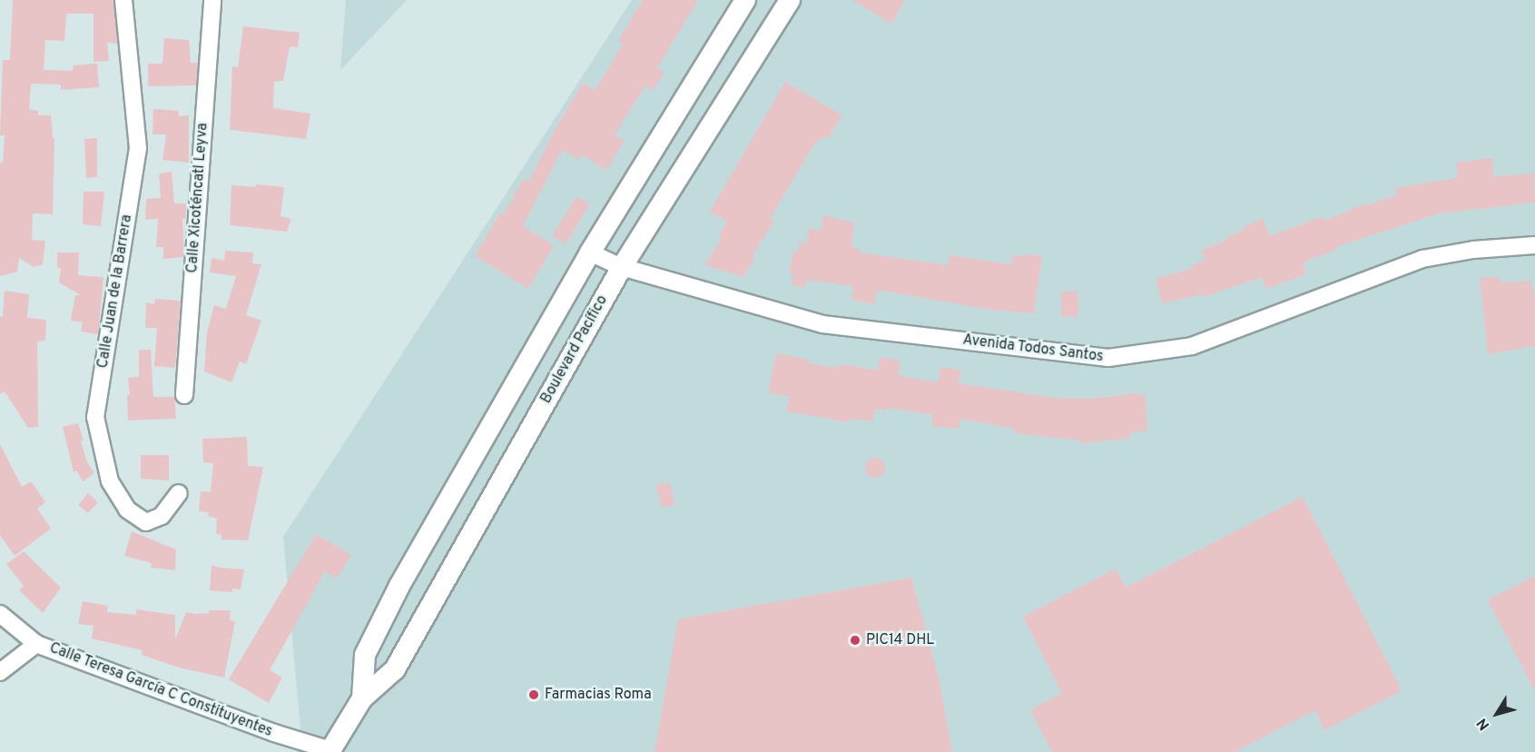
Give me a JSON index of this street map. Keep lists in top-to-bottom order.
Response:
{
  "streets": {
    "main road": ["Boulevard Pacífico"],
    "street": [
      "Calle Xicoténcatl Leyva",
      "Calle Juan de la Barrera",
      "Avenida Todos Santos",
      "Calle Teresa García C Constituyentes"
    ]
  },
  "crossings": [
    ["Avenida Todos Santos", "Boulevard Pacífico"],
    ["Boulevard Pacífico", "Calle Teresa García C Constituyentes"]
  ],
  "places": ["PIC14 DHL", "Farmacias Roma"],
  "north": "bottom left"
}
